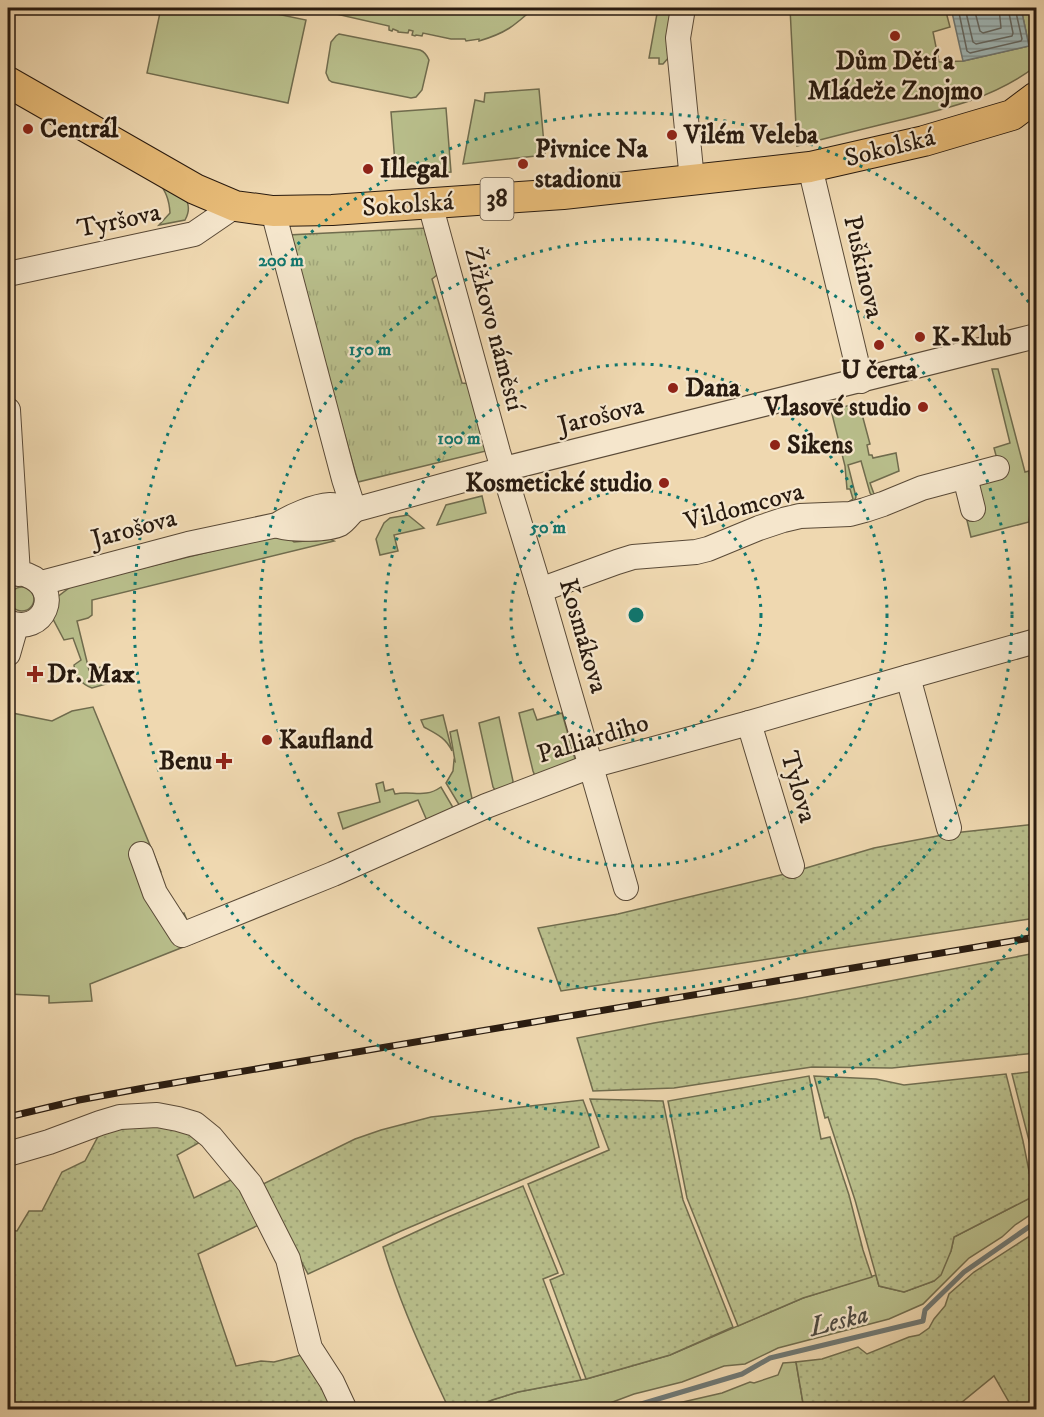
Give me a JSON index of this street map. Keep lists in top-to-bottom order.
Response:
{
  "streets": {
    "main road": ["Sokolská", "38"],
    "street": [
      "Tyršova",
      "Puškinova",
      "Žižkovo náměstí",
      "Jarošova",
      "Vildomcova",
      "Kosmákova",
      "Palliardiho",
      "Tylova"
    ]
  },
  "crossings": [
    ["Sokolská", "38"],
    ["Sokolská", "Tyršova"],
    ["Sokolská", "Puškinova"],
    ["Sokolská", "Žižkovo náměstí"],
    ["Puškinova", "Jarošova"],
    ["Žižkovo náměstí", "Jarošova"],
    ["Žižkovo náměstí", "Kosmákova"],
    ["Jarošova", "Kosmákova"],
    ["Vildomcova", "Kosmákova"],
    ["Kosmákova", "Palliardiho"],
    ["Palliardiho", "Tylova"]
  ],
  "water": ["Leska"],
  "places": {
    "other": [
      "Dům Dětí a Mládeže Znojmo",
      "Centrál",
      "Vilém Veleba",
      "Pivnice Na stadionu",
      "Illegal",
      "K-Klub",
      "U čerta",
      "Dana",
      "Vlasové studio",
      "Sikens",
      "Kosmetické studio",
      "Kaufland"
    ],
    "health": ["Dr. Max", "Benu"]
  },
  "rings": [
    "200 m",
    "150 m",
    "100 m",
    "50 m"
  ]
}
